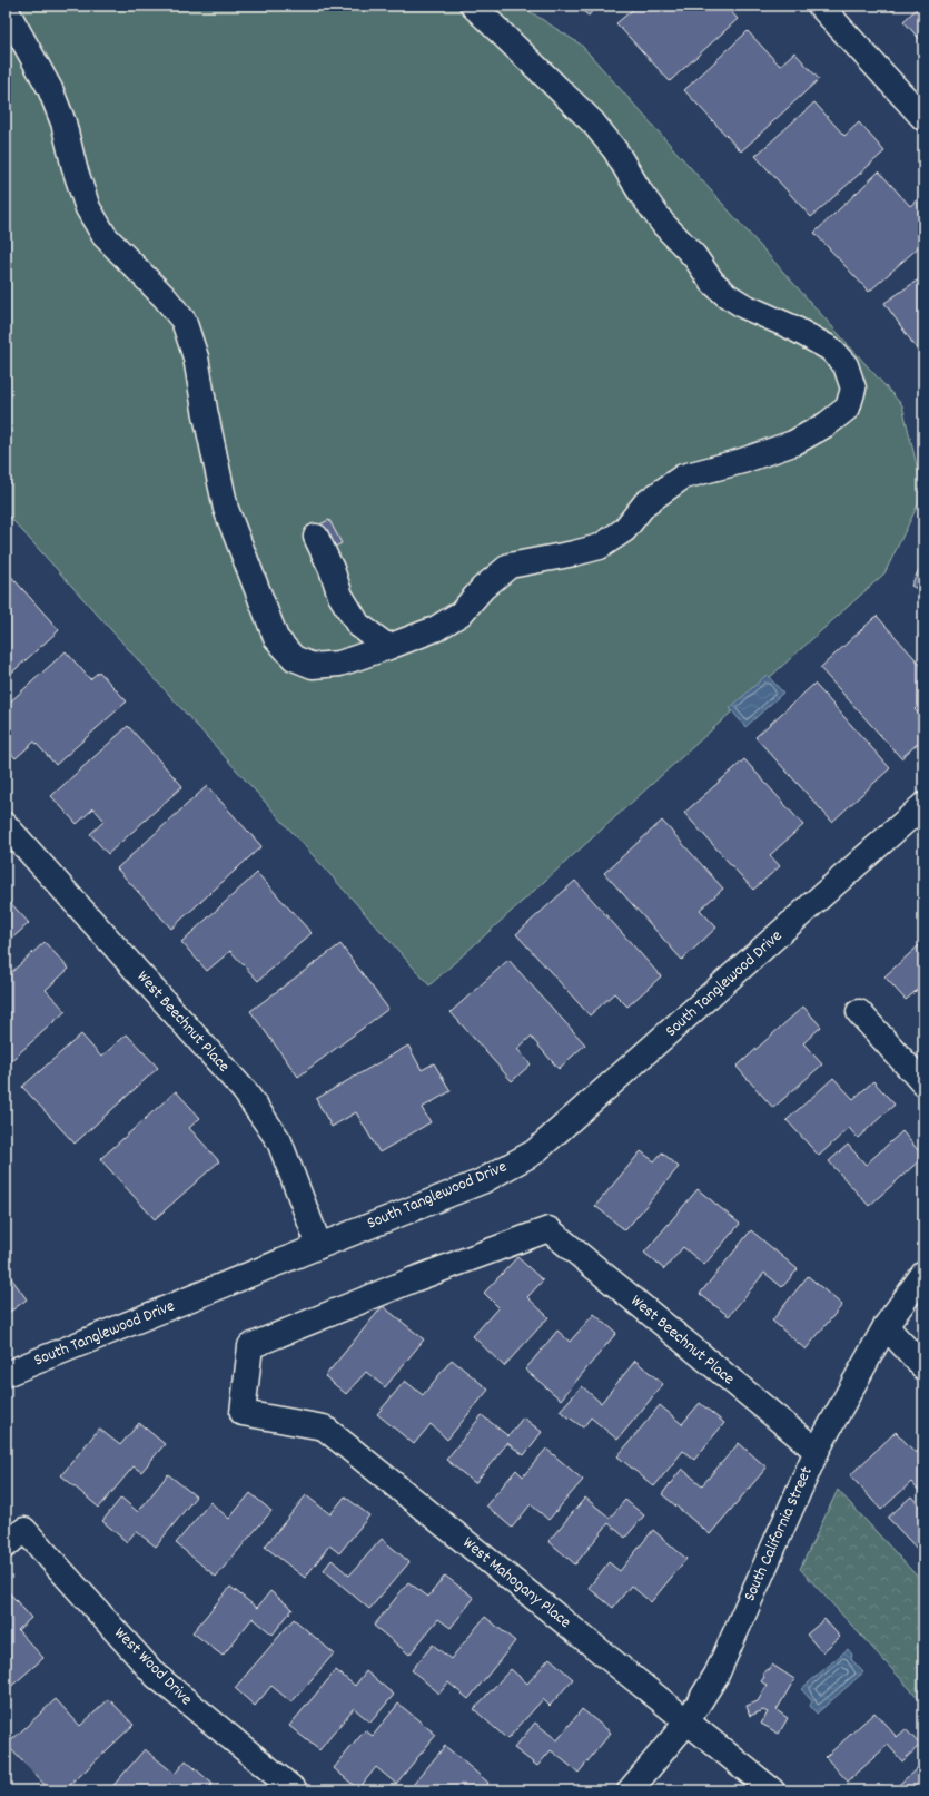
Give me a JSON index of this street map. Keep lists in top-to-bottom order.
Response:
{
  "streets": {
    "street": [
      "South Tanglewood Drive",
      "West Beechnut Place",
      "South California Street",
      "West Mahogany Place",
      "West Wood Drive"
    ]
  },
  "crossings": [
    ["South Tanglewood Drive", "West Beechnut Place"],
    ["West Beechnut Place", "South California Street"],
    ["West Beechnut Place", "West Mahogany Place"],
    ["South California Street", "West Mahogany Place"]
  ]
}
